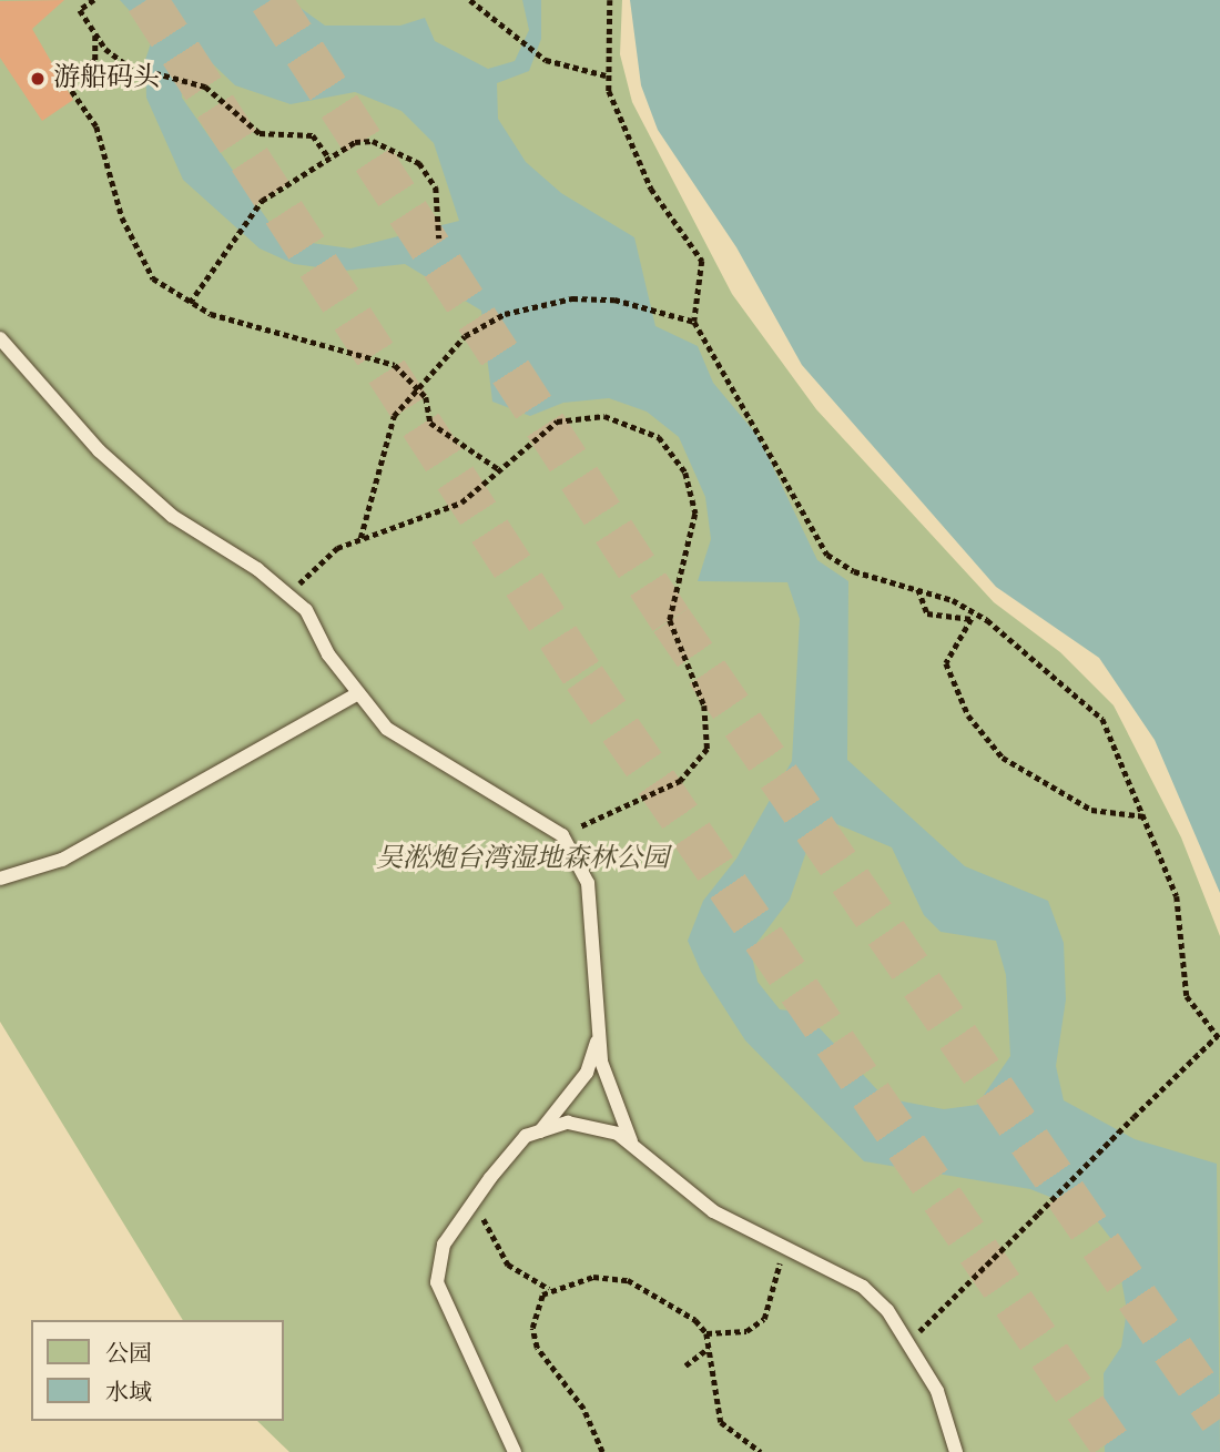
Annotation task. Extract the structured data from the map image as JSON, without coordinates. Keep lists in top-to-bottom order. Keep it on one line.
{"parks":["吴淞炮台湾湿地森林公园"],"places":["游船码头"],"legend":["公园","水域"]}
